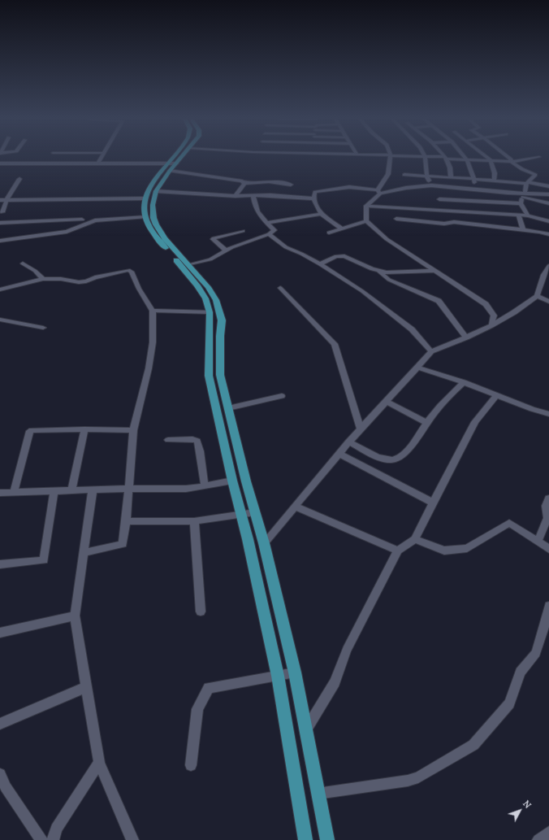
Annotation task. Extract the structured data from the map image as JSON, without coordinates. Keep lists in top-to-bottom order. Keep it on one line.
{"north":"top right"}
